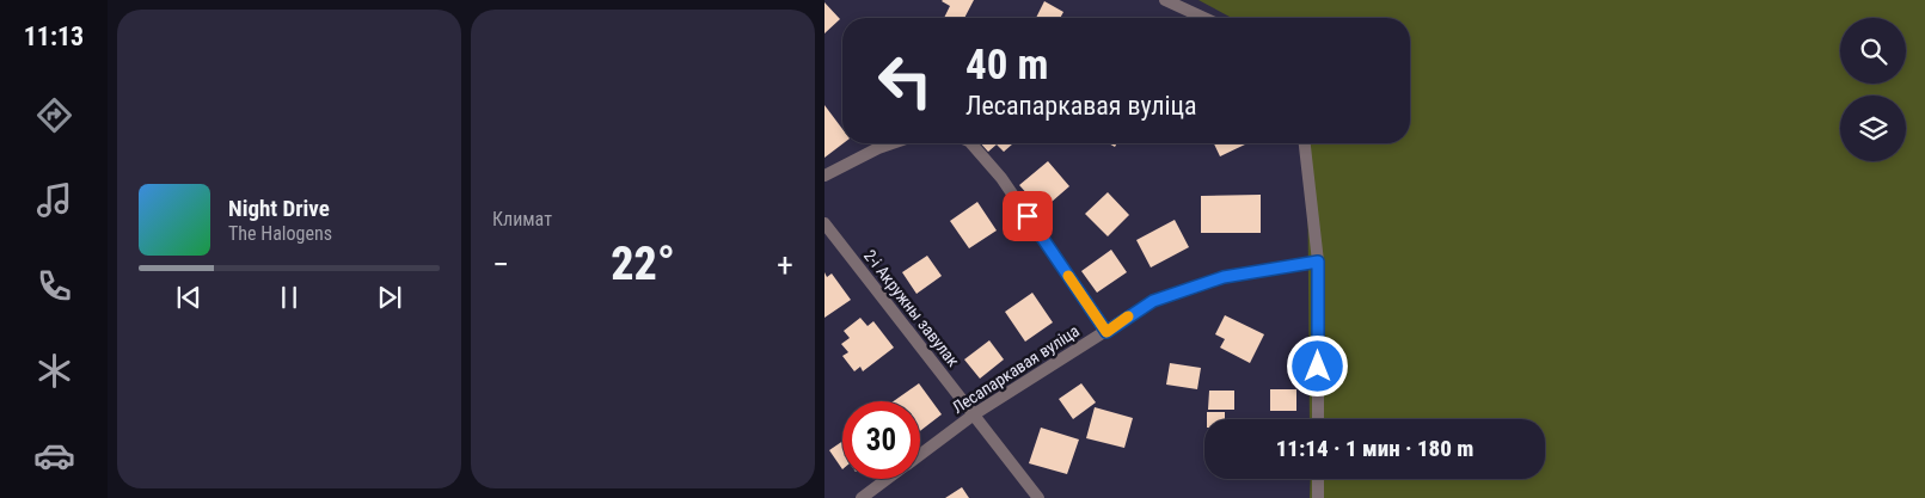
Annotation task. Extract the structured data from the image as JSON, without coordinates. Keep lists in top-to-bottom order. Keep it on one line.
{"streets":{"street":["2-і Акружны завулак","Лесапаркавая вуліца"]},"crossings":[["2-і Акружны завулак","Лесапаркавая вуліца"]],"page":{"tabs":"11:13","tile":"Климат","turn":["40 m","Лесапаркавая вуліца"],"song":["Night Drive","The Halogens"],"heat":["−","22°","+"],"limit":"30","trip":"11:14 · 1 мин · 180 m"}}
